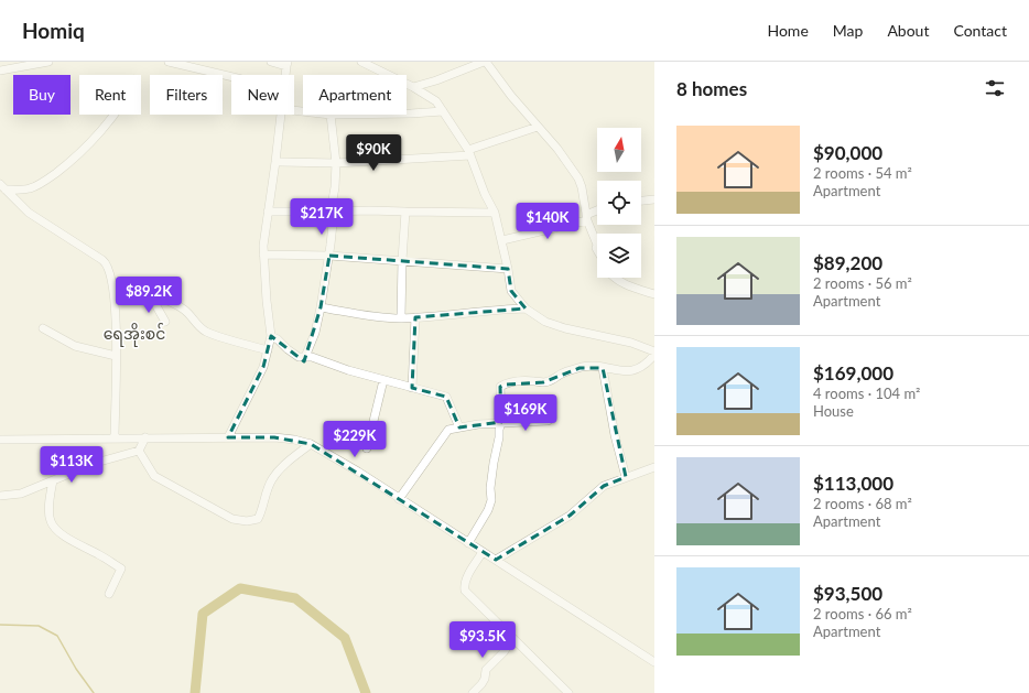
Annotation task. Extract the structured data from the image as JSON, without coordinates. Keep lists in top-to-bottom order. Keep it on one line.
{"districts":["ရေအိုးစင်"],"north":"top","page":{"header":"Homiq","nav":["Home","Map","About","Contact"],"heading":"8 homes","chip":["Buy","Rent","Filters","New","Apartment"],"list":[{"name":"$90,000","note":"2 rooms · 54 m² · Apartment"},{"name":"$89,200","note":"2 rooms · 56 m² · Apartment"},{"name":"$169,000","note":"4 rooms · 104 m² · House"},{"name":"$113,000","note":"2 rooms · 68 m² · Apartment"},{"name":"$93,500","note":"2 rooms · 66 m² · Apartment"}],"price":["$90K","$217K","$140K","$89.2K","$169K","$229K","$113K","$93.5K"]}}
